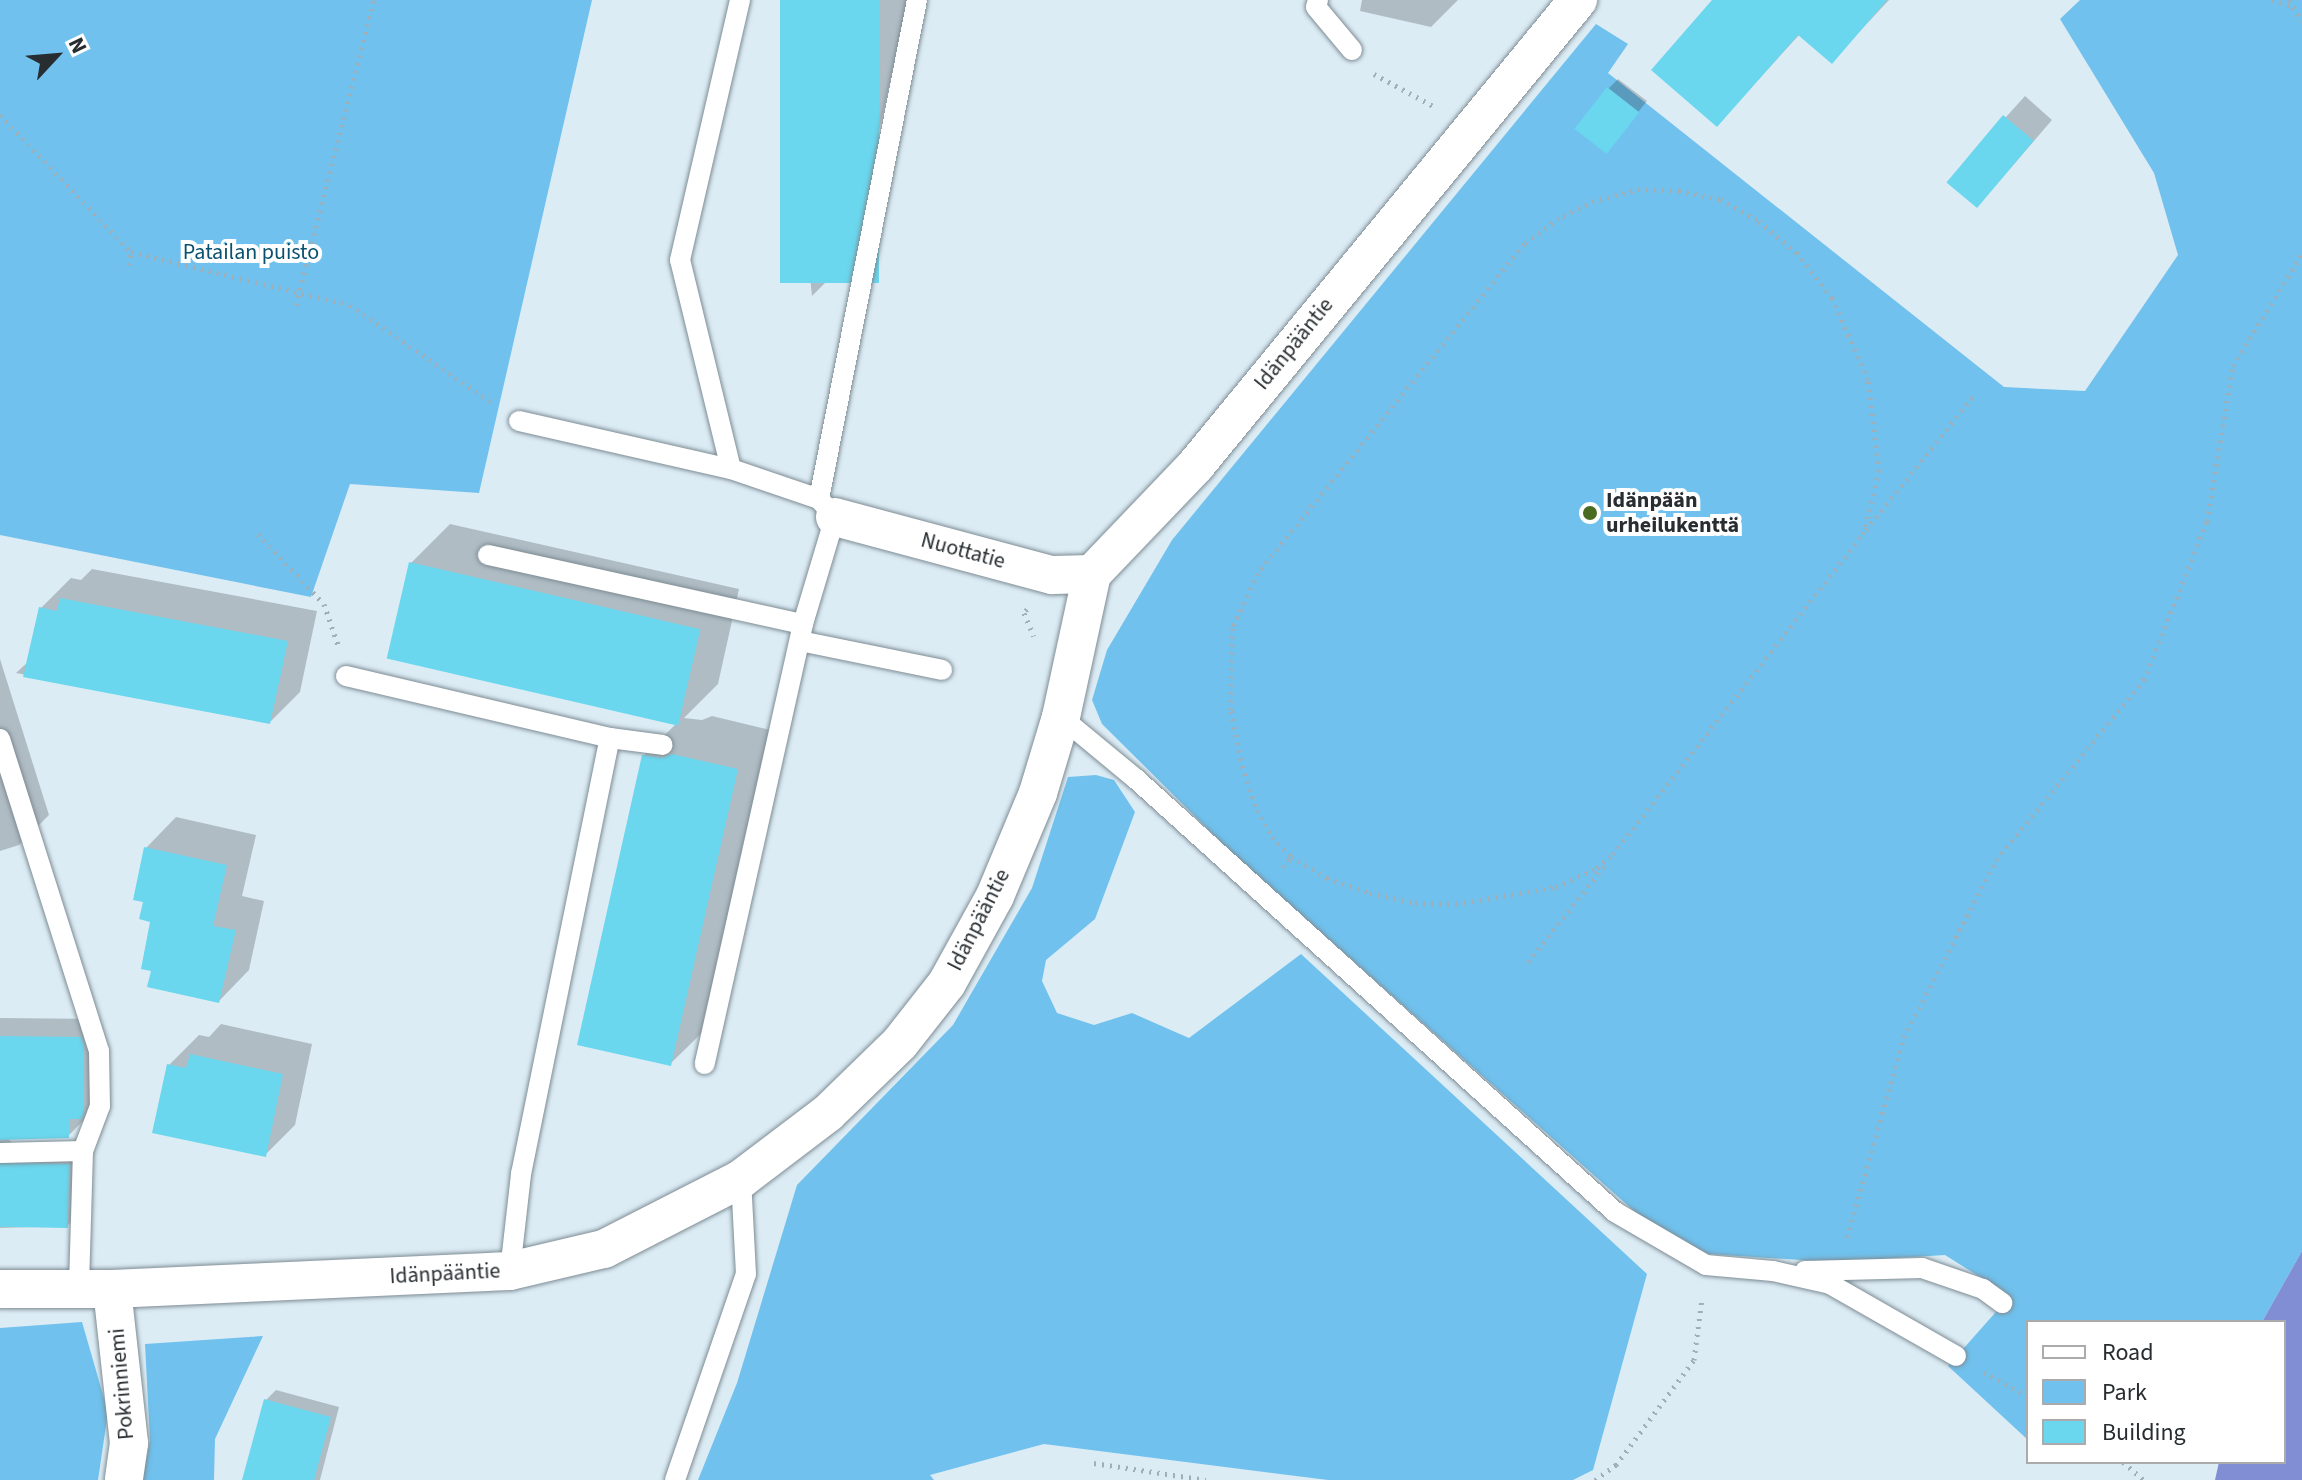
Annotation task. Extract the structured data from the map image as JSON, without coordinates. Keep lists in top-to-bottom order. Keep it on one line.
{"streets":{"street":["Idänpääntie","Nuottatie","Pokrinniemi"]},"crossings":[["Idänpääntie","Nuottatie"],["Idänpääntie","Pokrinniemi"]],"parks":["Patailan puisto"],"places":["Idänpään urheilukenttä"],"legend":["Road","Park","Building"],"north":"top right"}
